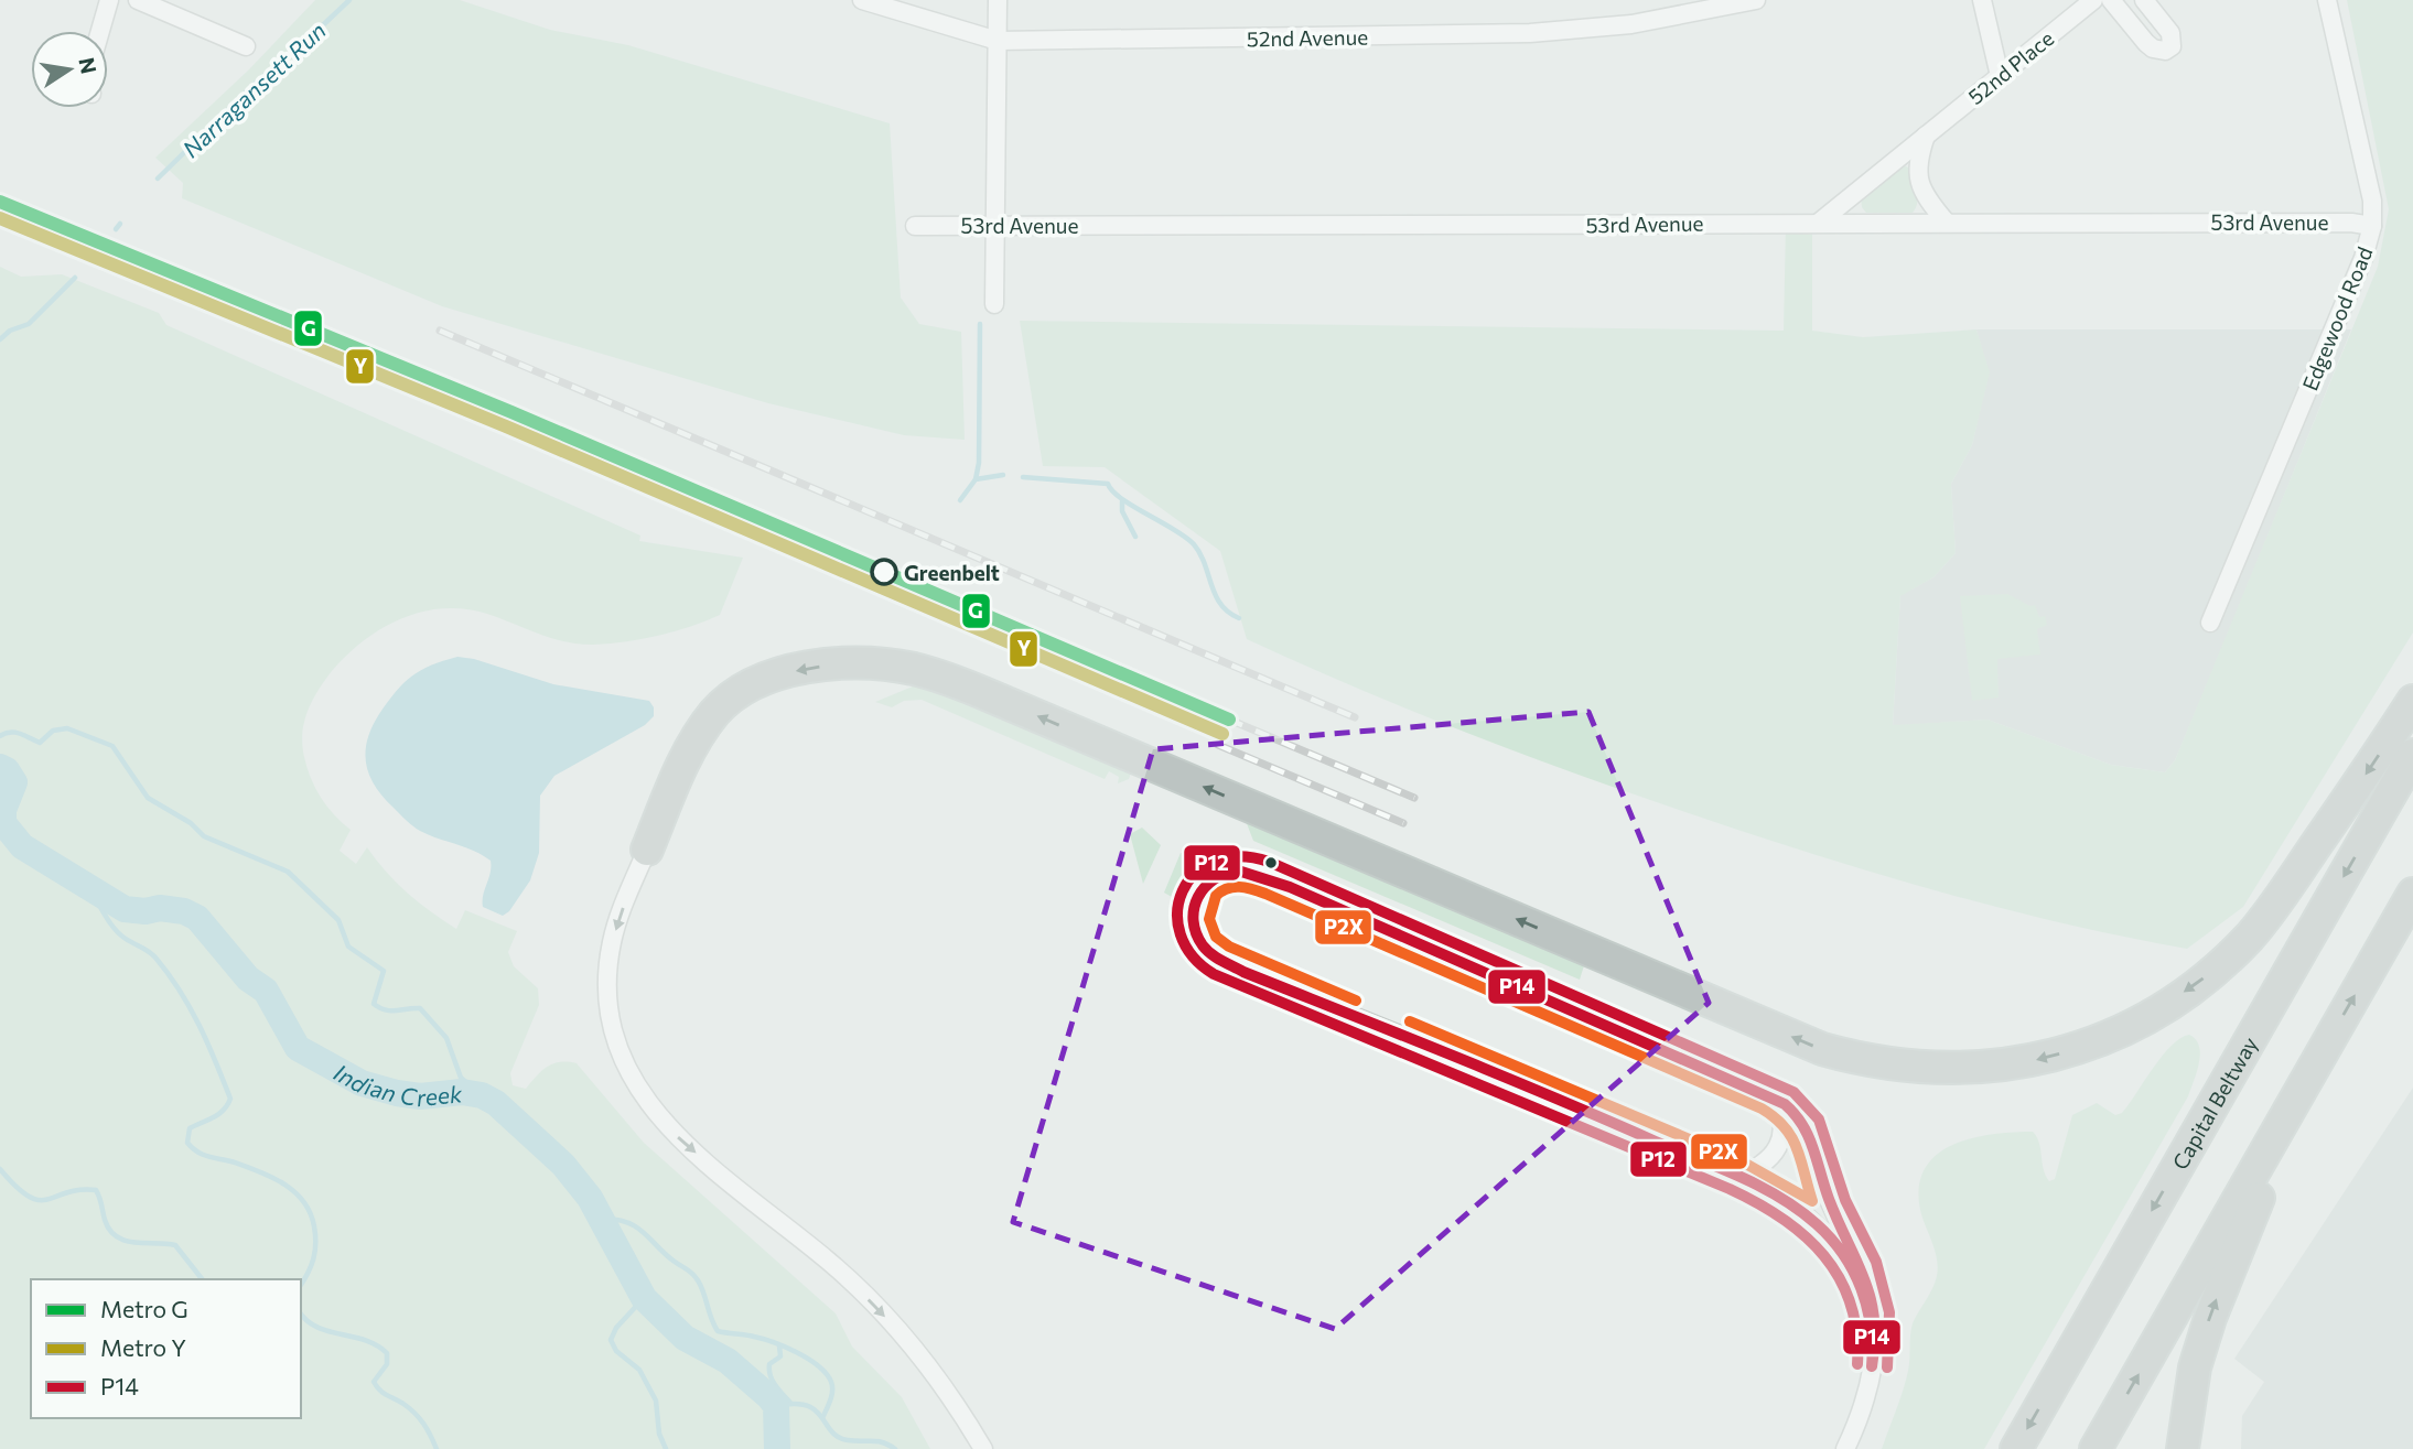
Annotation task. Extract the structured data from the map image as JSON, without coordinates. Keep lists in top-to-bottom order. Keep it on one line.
{"streets":{"highway":["Capital Beltway"],"street":["52nd Avenue","52nd Place","53rd Avenue","Edgewood Road"]},"crossings":[["52nd Place","53rd Avenue"],["53rd Avenue","Edgewood Road"]],"water":["Narragansett Run","Indian Creek"],"places":["Greenbelt"],"lines":["metro line G","metro line Y","transit line P12","transit line P14","transit line P2X"],"legend":["Metro G","Metro Y","P14"],"north":"right"}
